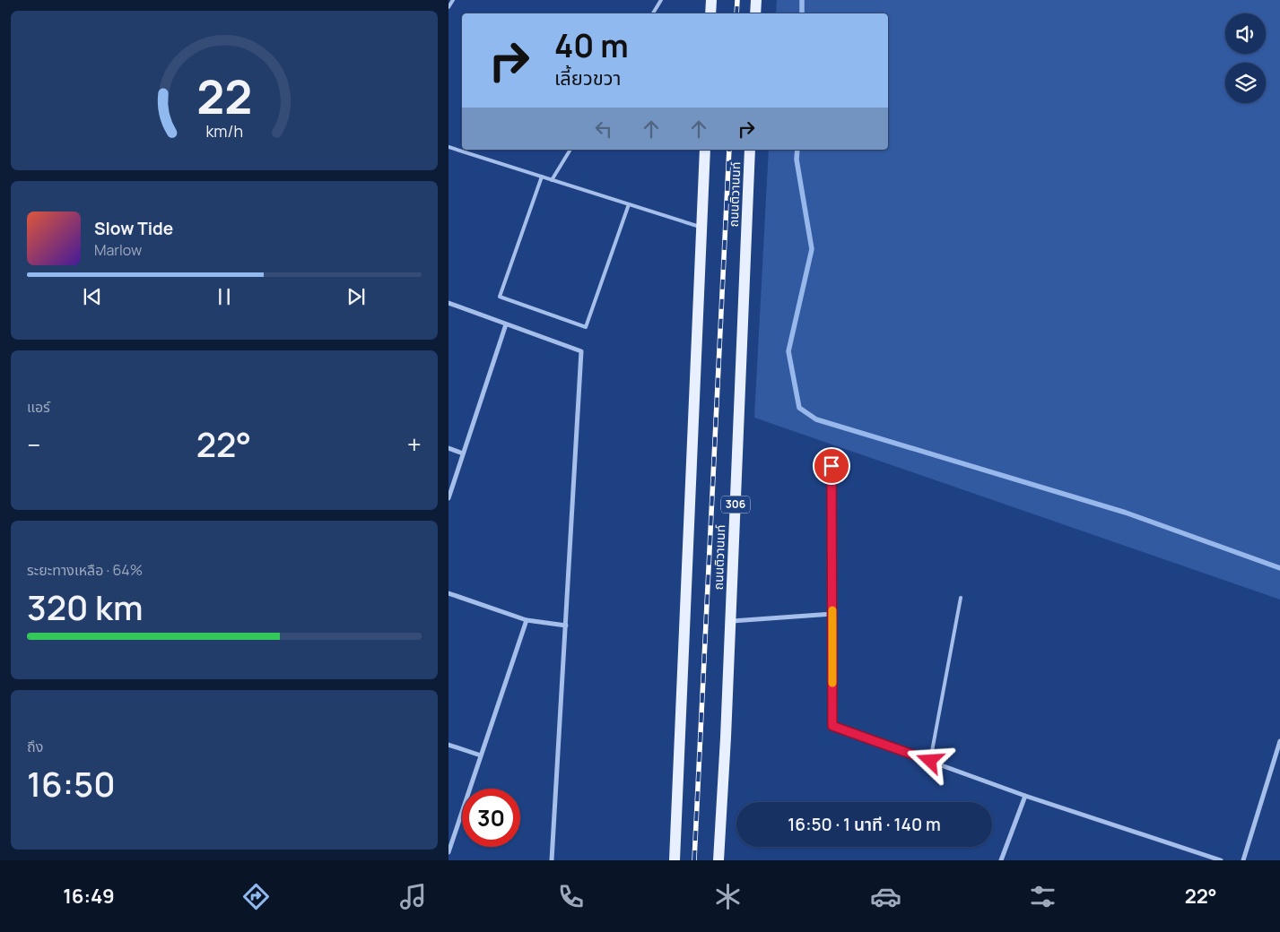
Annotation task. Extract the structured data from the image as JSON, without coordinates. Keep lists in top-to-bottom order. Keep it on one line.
{"streets":{"main road":["ถนนติวานนท์","306"]},"page":{"turn":["40 m","เลี้ยวขวา"],"song":["Slow Tide","Marlow"],"tile":["แอร์",["ระยะทางเหลือ · 64%","320 km"],["ถึง","16:50"]],"heat":["−","22°","+"],"limit":"30","trip":"16:50 · 1 นาที · 140 m","tabs":["16:49","22°"],"gauge":["22","km/h"]}}
